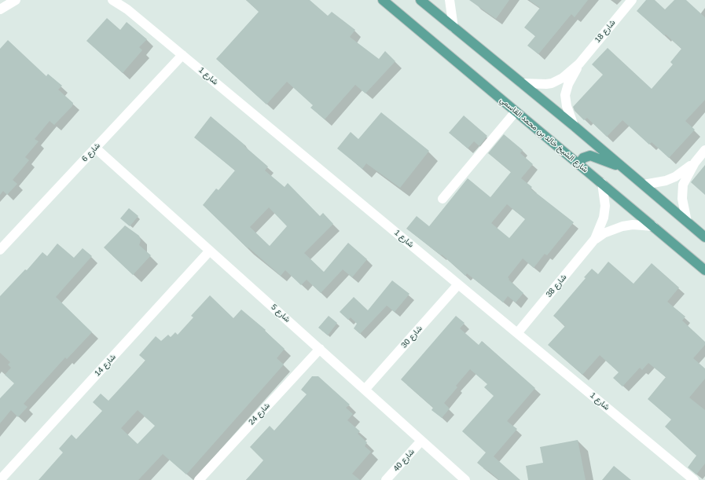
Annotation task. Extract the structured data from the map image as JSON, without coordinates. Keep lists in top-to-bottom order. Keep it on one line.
{"streets":{"main road":["شارع الشيخ خالد بن محمد القاسمي"],"street":["شارع 18","شارع 1","شارع 6","شارع 38","شارع 5","شارع 30","شارع 14","شارع 24","شارع 40"]},"crossings":[["شارع 1","شارع 6"],["شارع 1","شارع 38"],["شارع 1","شارع 30"],["شارع الشيخ خالد بن محمد القاسمي","شارع 38"],["شارع 6","شارع 5"],["شارع 5","شارع 30"],["شارع 5","شارع 14"],["شارع 5","شارع 24"],["شارع 5","شارع 40"]]}
